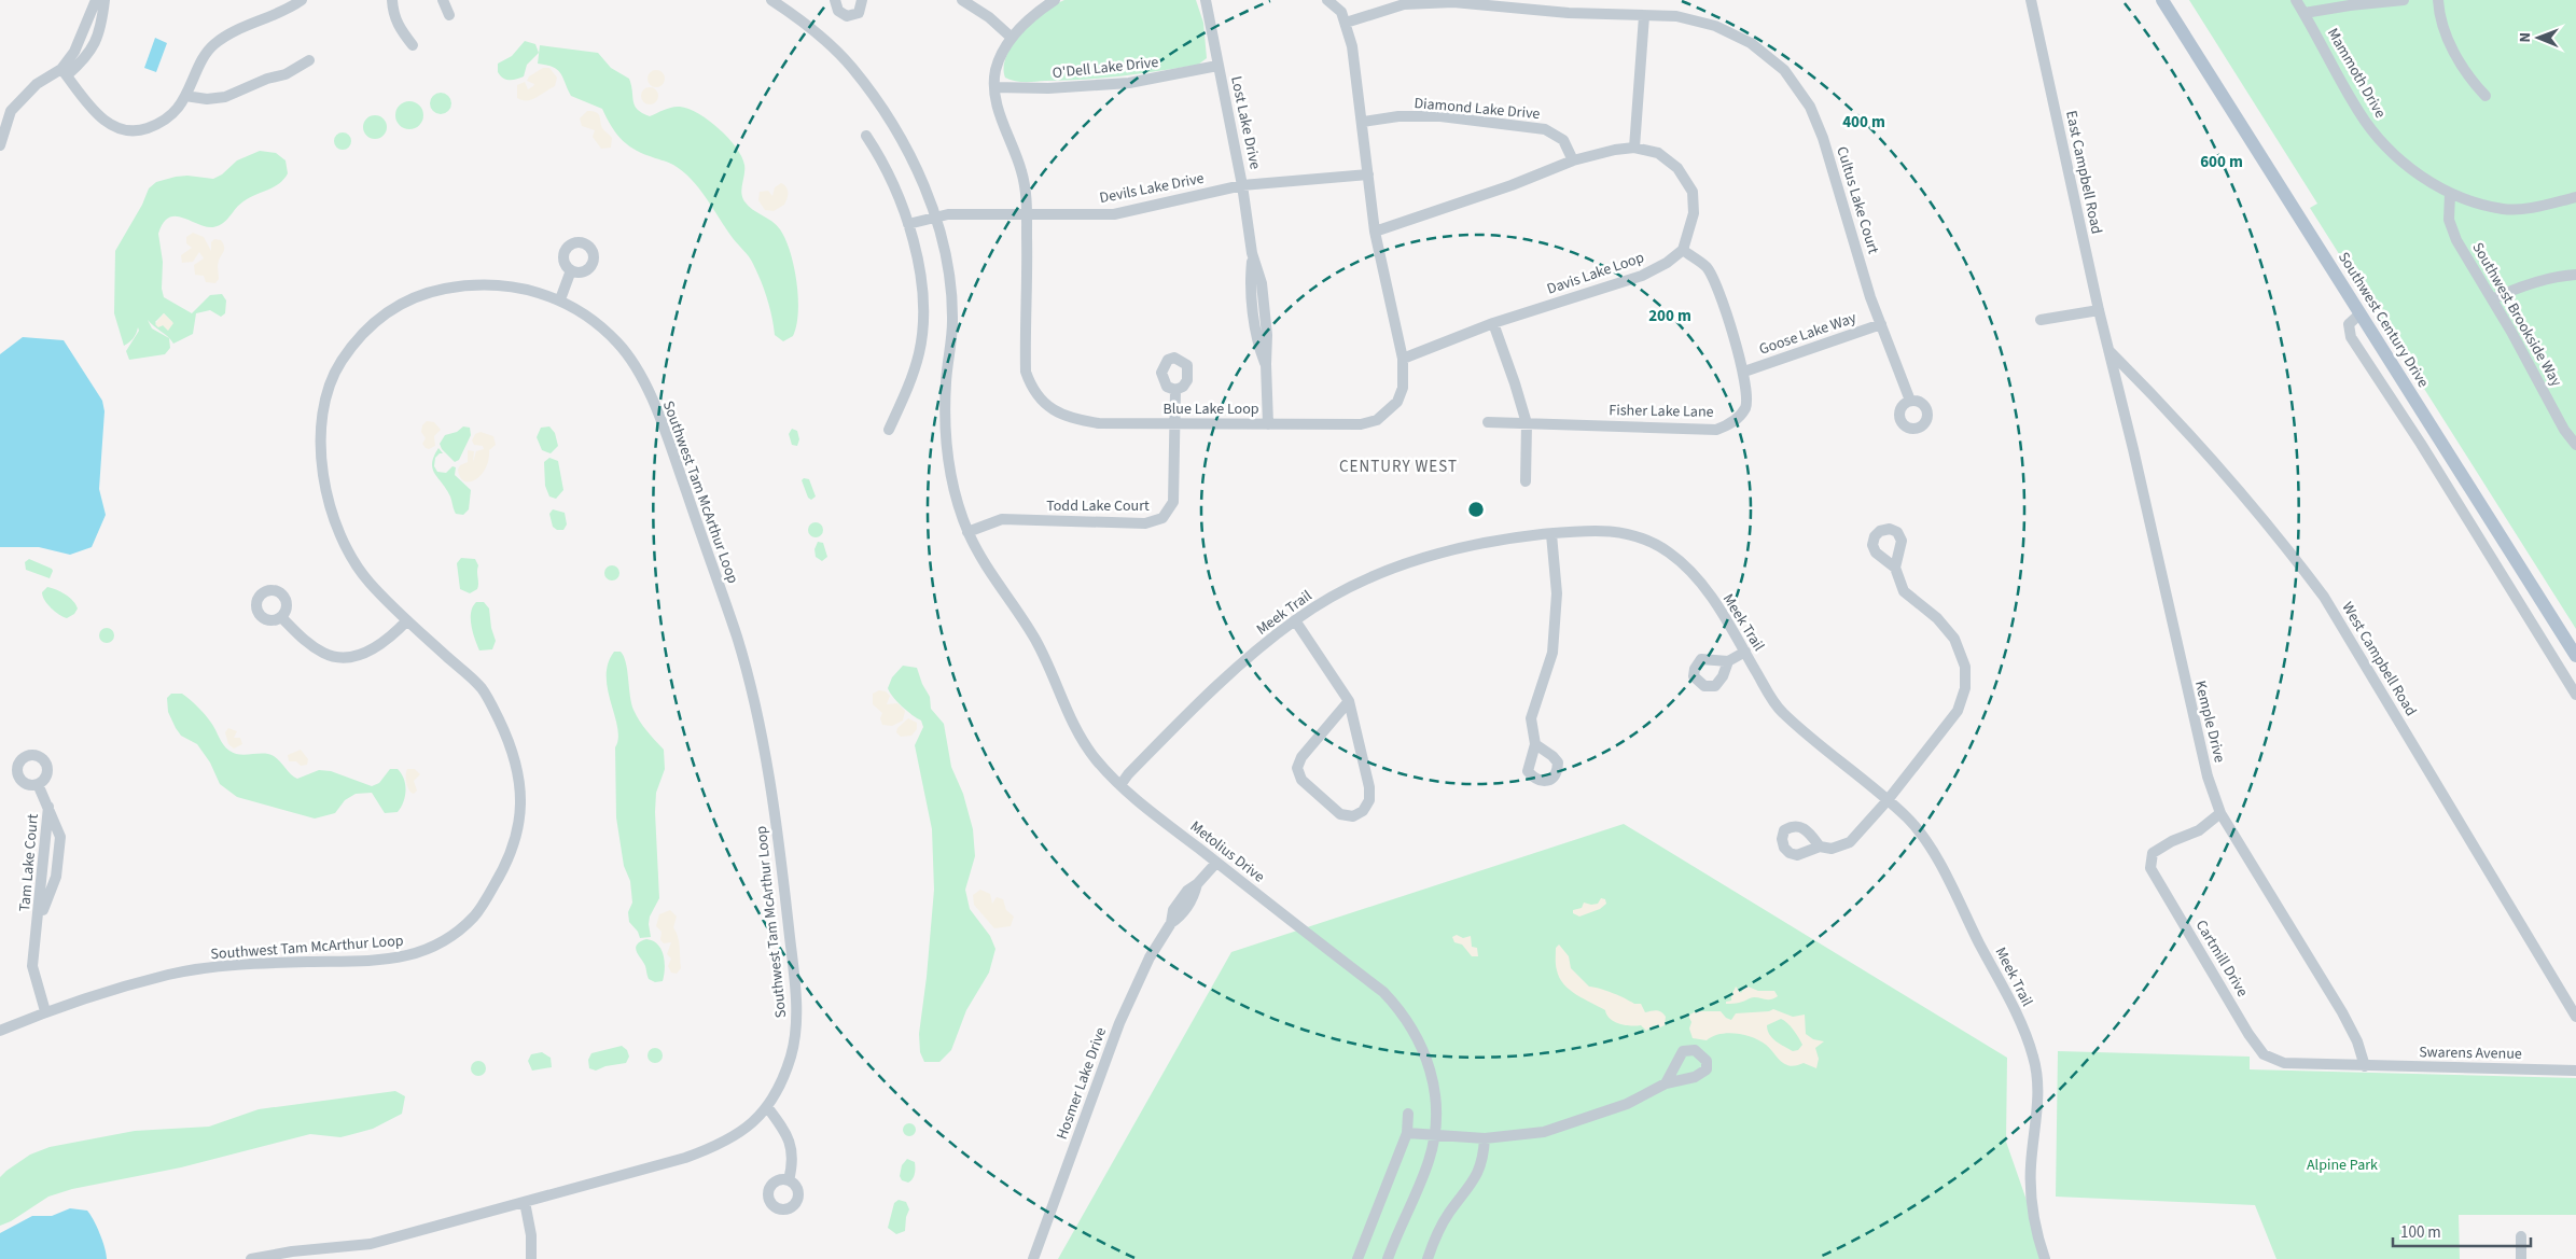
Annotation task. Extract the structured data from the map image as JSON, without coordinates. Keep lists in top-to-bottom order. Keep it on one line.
{"streets":{"main road":["Southwest Century Drive"],"street":["O'Dell Lake Drive","Mammoth Drive","Diamond Lake Drive","Lost Lake Drive","East Campbell Road","Devils Lake Drive","Cultus Lake Court","Davis Lake Loop","Southwest Brookside Way","Goose Lake Way","Blue Lake Loop","Fisher Lake Lane","Southwest Tam McArthur Loop","Todd Lake Court","Meek Trail","West Campbell Road","Kemple Drive","Metolius Drive","Tam Lake Court","Cartmill Drive","Swarens Avenue","Hosmer Lake Drive"]},"crossings":[["O'Dell Lake Drive","Lost Lake Drive"],["O'Dell Lake Drive","Blue Lake Loop"],["Mammoth Drive","Southwest Brookside Way"],["Diamond Lake Drive","Blue Lake Loop"],["Lost Lake Drive","Devils Lake Drive"],["Lost Lake Drive","Blue Lake Loop"],["East Campbell Road","West Campbell Road"],["East Campbell Road","Kemple Drive"],["Devils Lake Drive","Blue Lake Loop"],["Devils Lake Drive","Metolius Drive"],["Cultus Lake Court","Goose Lake Way"],["Cultus Lake Court","Blue Lake Loop"],["Davis Lake Loop","Blue Lake Loop"],["Davis Lake Loop","Fisher Lake Lane"],["Goose Lake Way","Fisher Lake Lane"],["Blue Lake Loop","Todd Lake Court"],["Southwest Tam McArthur Loop","Tam Lake Court"],["Todd Lake Court","Metolius Drive"],["Meek Trail","Metolius Drive"],["West Campbell Road","Kemple Drive"],["Kemple Drive","Cartmill Drive"],["Kemple Drive","Swarens Avenue"],["Metolius Drive","Hosmer Lake Drive"],["Cartmill Drive","Swarens Avenue"]],"districts":["CENTURY WEST"],"parks":["Alpine Park"],"scale_bar":"100 m","north":"left","rings":["400 m","600 m","200 m"]}
